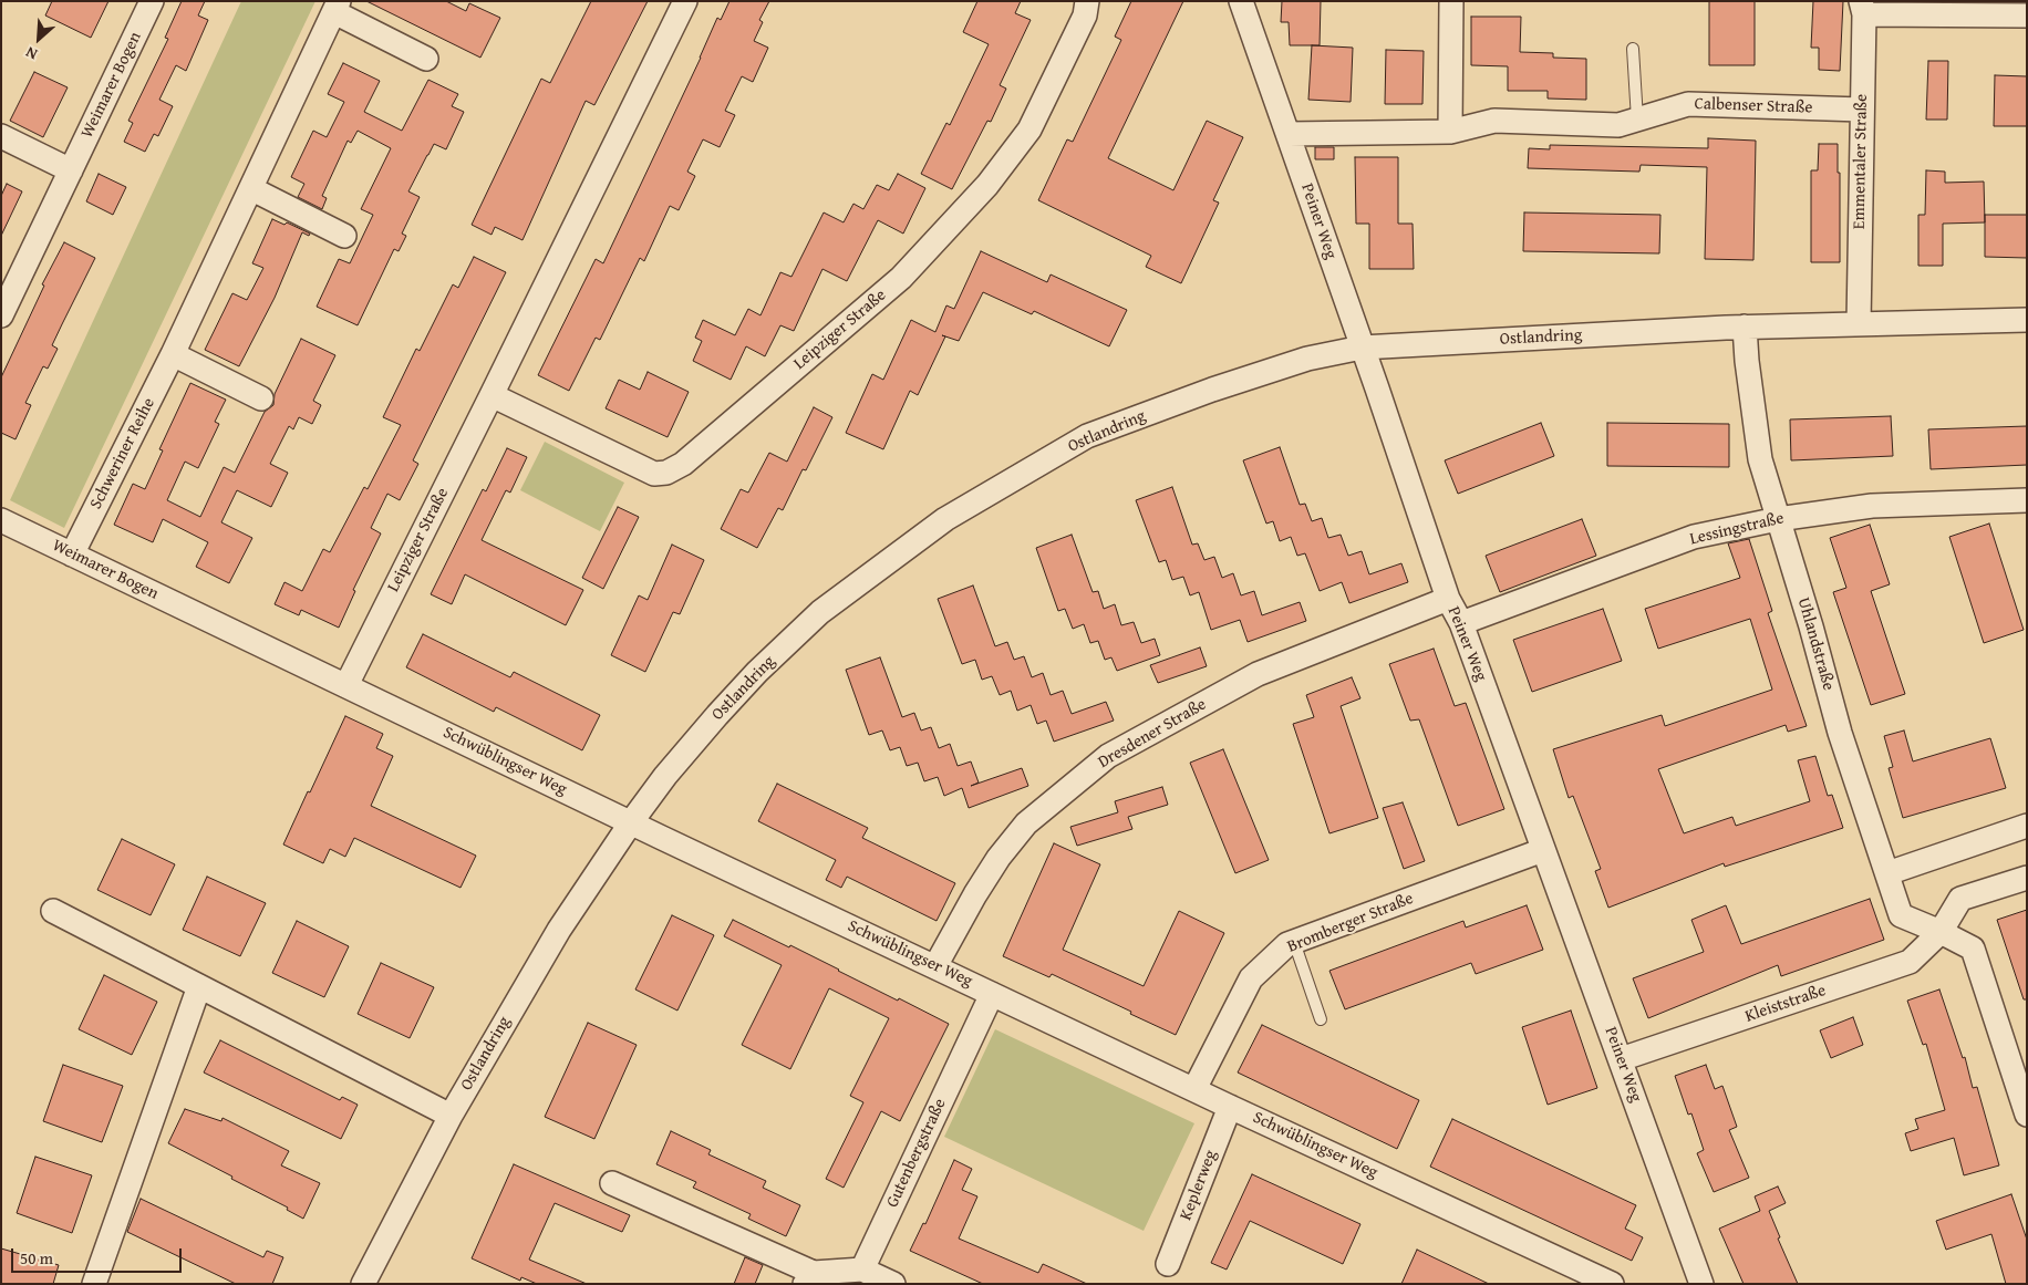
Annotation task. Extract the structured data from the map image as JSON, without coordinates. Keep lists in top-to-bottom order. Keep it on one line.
{"streets":{"street":["Weimarer Bogen","Calbenser Straße","Emmentaler Straße","Peiner Weg","Leipziger Straße","Ostlandring","Schweriner Reihe","Lessingstraße","Uhlandstraße","Dresdener Straße","Schwüblingser Weg","Bromberger Straße","Kleiststraße","Gutenbergstraße","Keplerweg"]},"crossings":[["Weimarer Bogen","Schweriner Reihe"],["Weimarer Bogen","Schwüblingser Weg"],["Calbenser Straße","Emmentaler Straße"],["Calbenser Straße","Peiner Weg"],["Emmentaler Straße","Ostlandring"],["Peiner Weg","Ostlandring"],["Peiner Weg","Lessingstraße"],["Peiner Weg","Dresdener Straße"],["Peiner Weg","Bromberger Straße"],["Peiner Weg","Kleiststraße"],["Leipziger Straße","Schwüblingser Weg"],["Ostlandring","Uhlandstraße"],["Ostlandring","Schwüblingser Weg"],["Lessingstraße","Uhlandstraße"],["Uhlandstraße","Kleiststraße"],["Dresdener Straße","Schwüblingser Weg"],["Schwüblingser Weg","Bromberger Straße"],["Schwüblingser Weg","Gutenbergstraße"],["Schwüblingser Weg","Keplerweg"]],"scale_bar":"50 m","north":"bottom left"}
